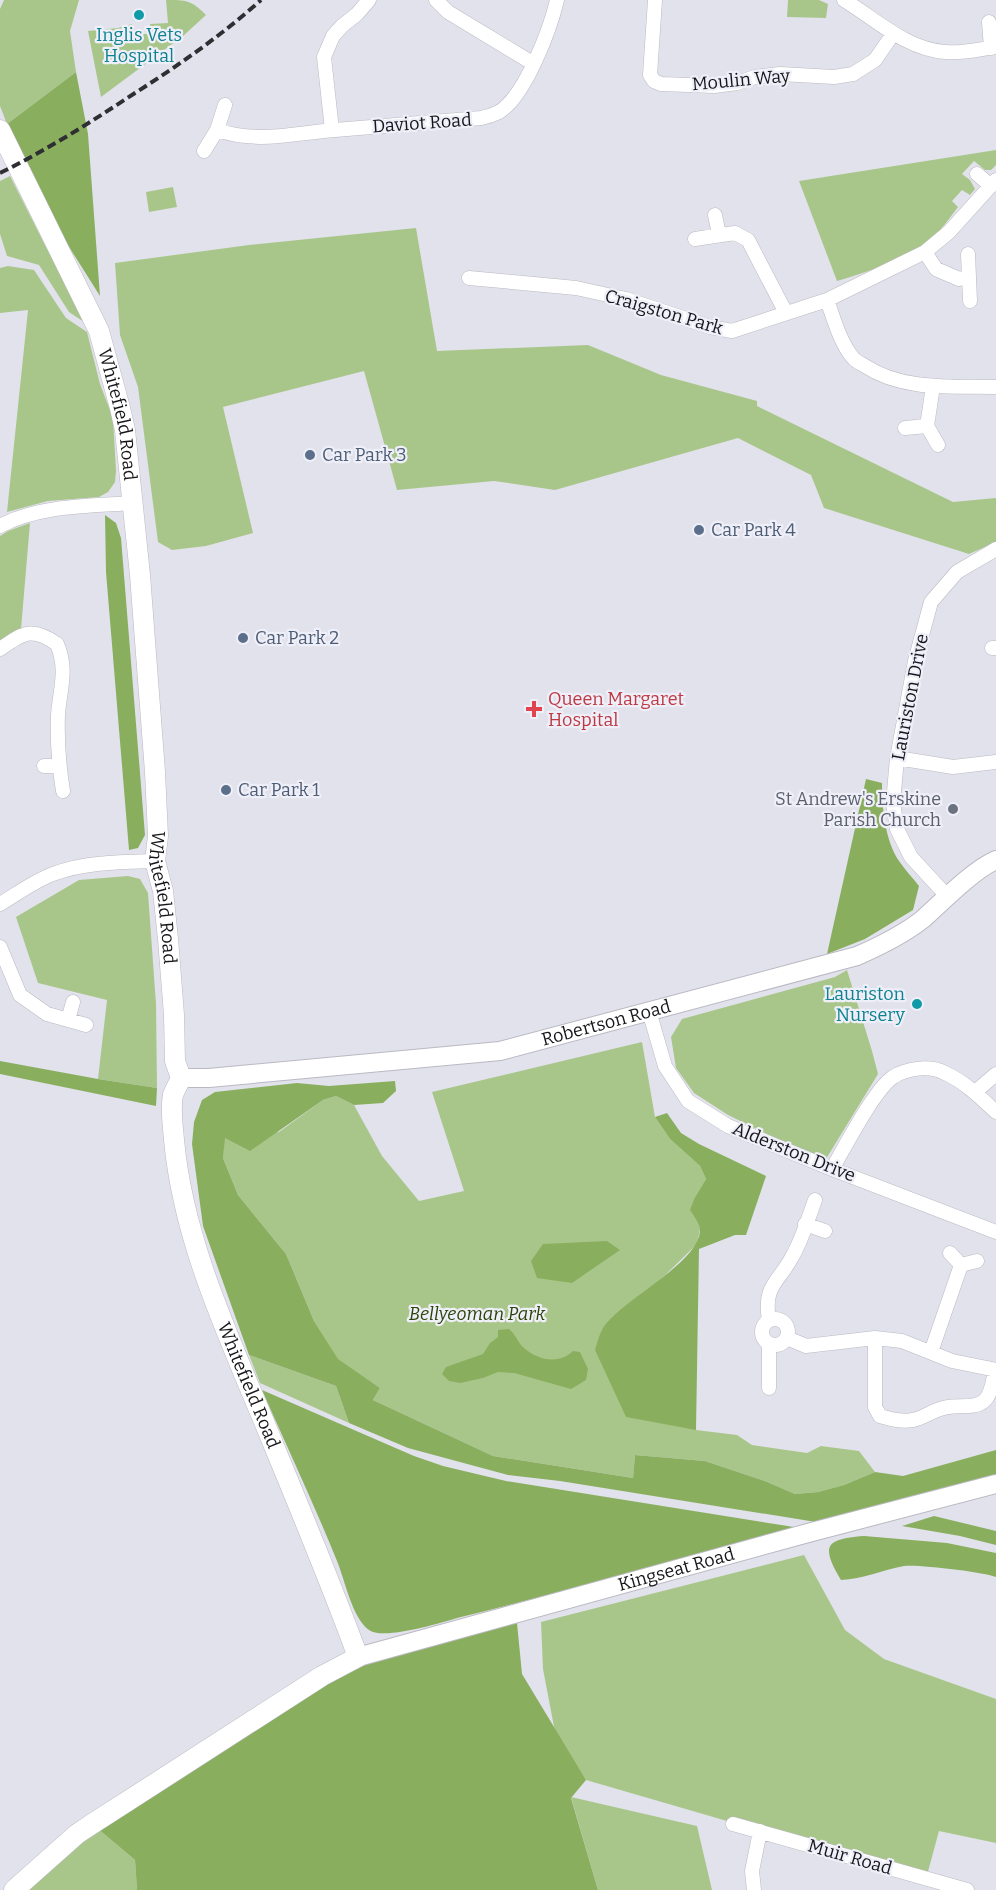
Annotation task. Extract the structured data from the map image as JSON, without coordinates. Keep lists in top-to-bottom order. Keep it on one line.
{"streets":{"main road":["Whitefield Road"],"street":["Moulin Way","Daviot Road","Craigston Park","Lauriston Drive","Robertson Road","Alderston Drive","Kingseat Road","Muir Road"]},"crossings":[["Whitefield Road","Robertson Road"],["Whitefield Road","Kingseat Road"],["Lauriston Drive","Robertson Road"],["Robertson Road","Alderston Drive"]],"parks":["Bellyeoman Park"],"places":{"other":["Inglis Vets Hospital","Car Park 3","Car Park 4","Car Park 2","Car Park 1","St Andrew's Erskine Parish Church","Lauriston Nursery"],"health":["Queen Margaret Hospital"]}}
